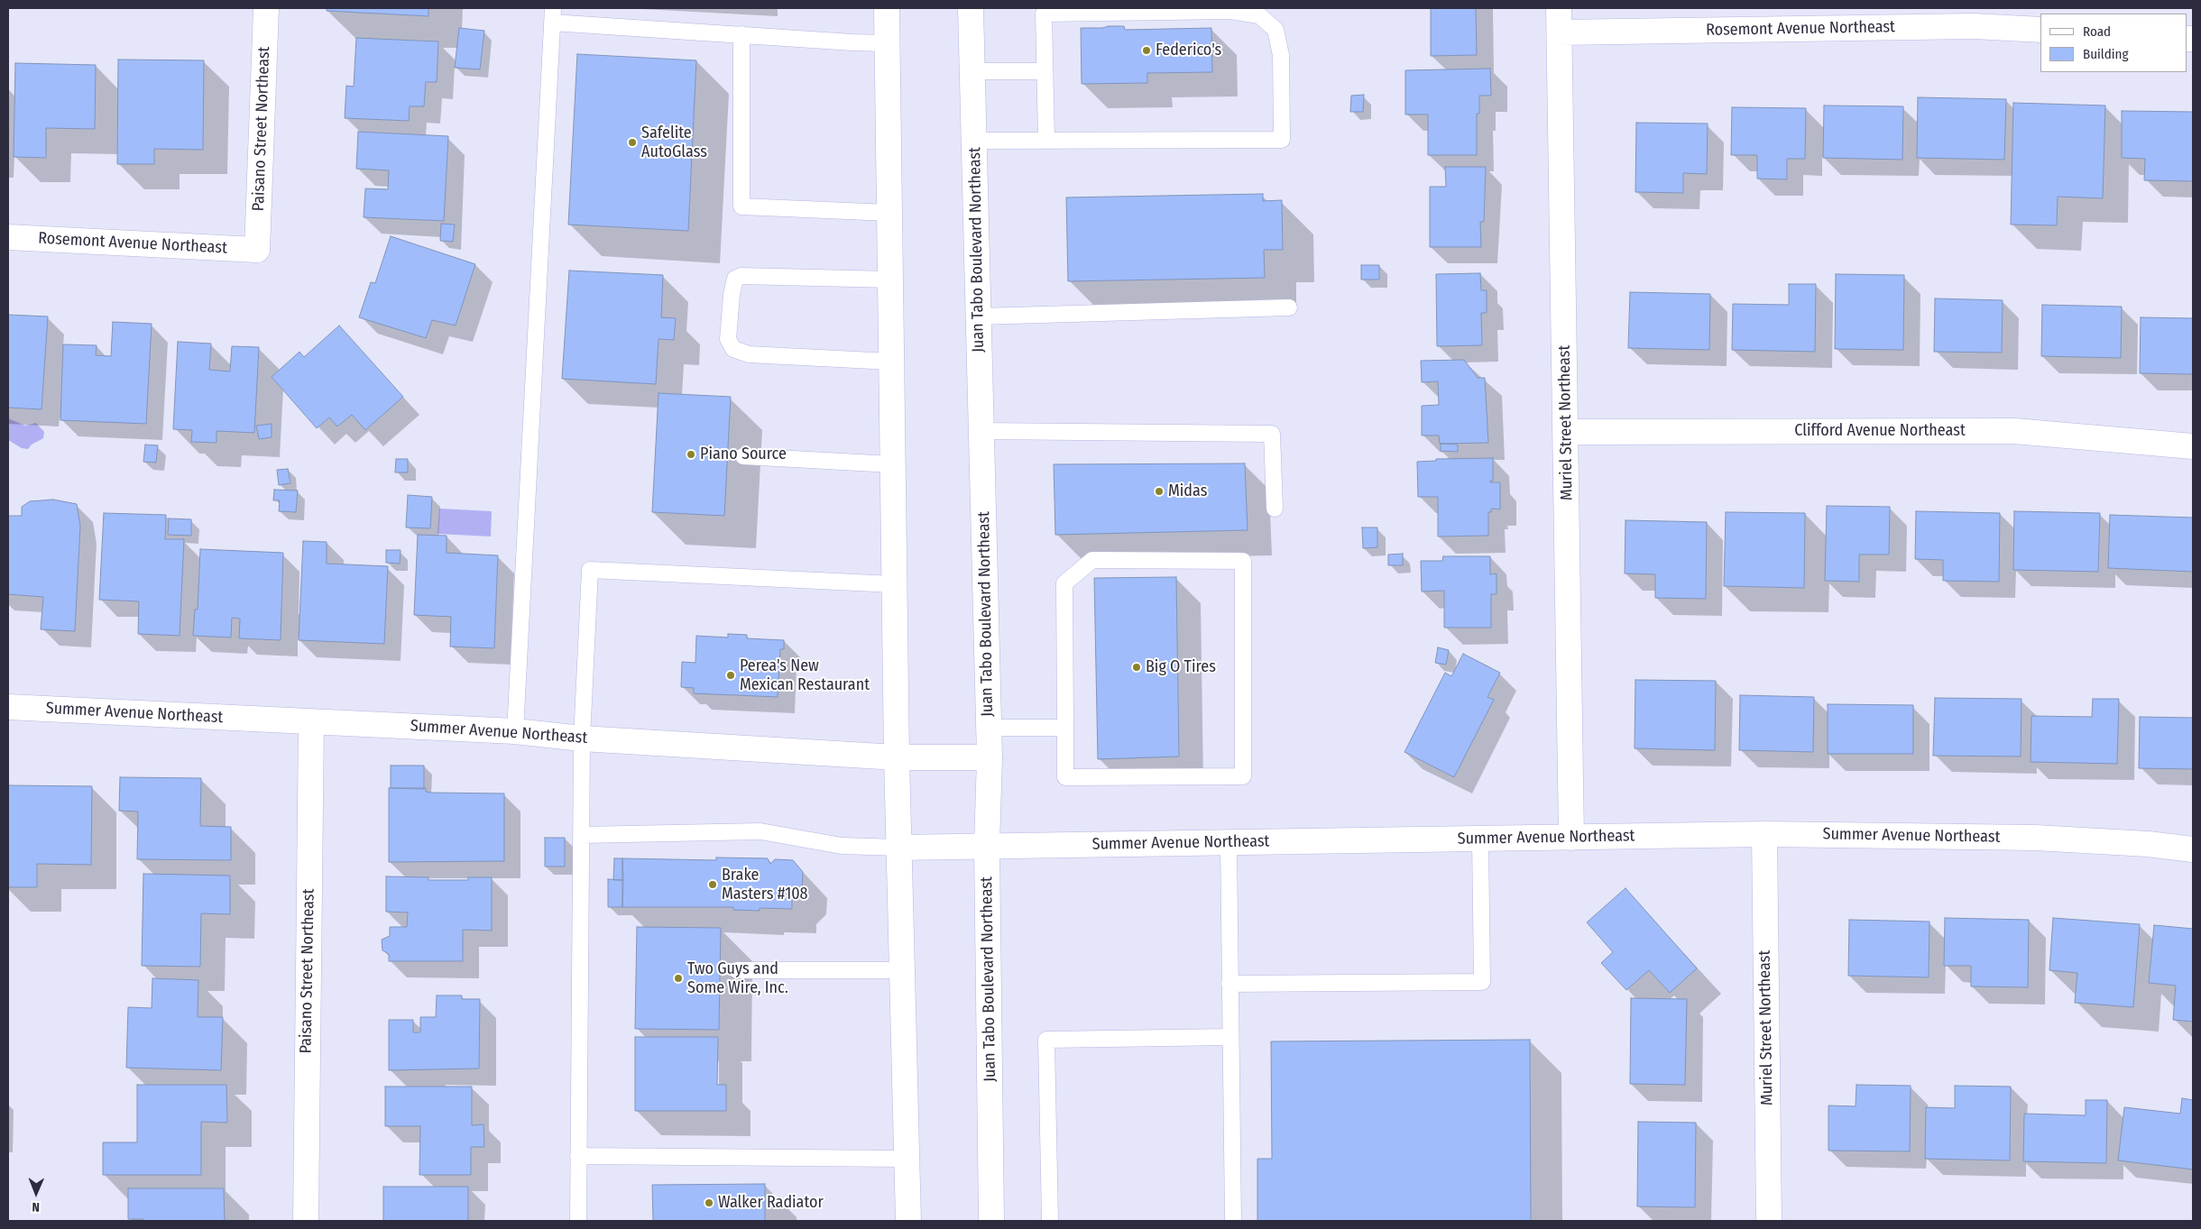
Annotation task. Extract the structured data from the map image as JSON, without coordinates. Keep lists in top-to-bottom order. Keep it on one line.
{"streets":{"street":["Rosemont Avenue Northeast","Paisano Street Northeast","Juan Tabo Boulevard Northeast","Muriel Street Northeast","Clifford Avenue Northeast","Summer Avenue Northeast"]},"crossings":[["Rosemont Avenue Northeast","Paisano Street Northeast"],["Rosemont Avenue Northeast","Muriel Street Northeast"],["Paisano Street Northeast","Summer Avenue Northeast"],["Juan Tabo Boulevard Northeast","Summer Avenue Northeast"],["Muriel Street Northeast","Clifford Avenue Northeast"],["Muriel Street Northeast","Summer Avenue Northeast"]],"places":["Federico's","Safelite AutoGlass","Piano Source","Midas","Big O Tires","Perea's New Mexican Restaurant","Brake Masters #108","Two Guys and Some Wire, Inc.","Walker Radiator"],"legend":["Road","Building"],"north":"bottom"}
